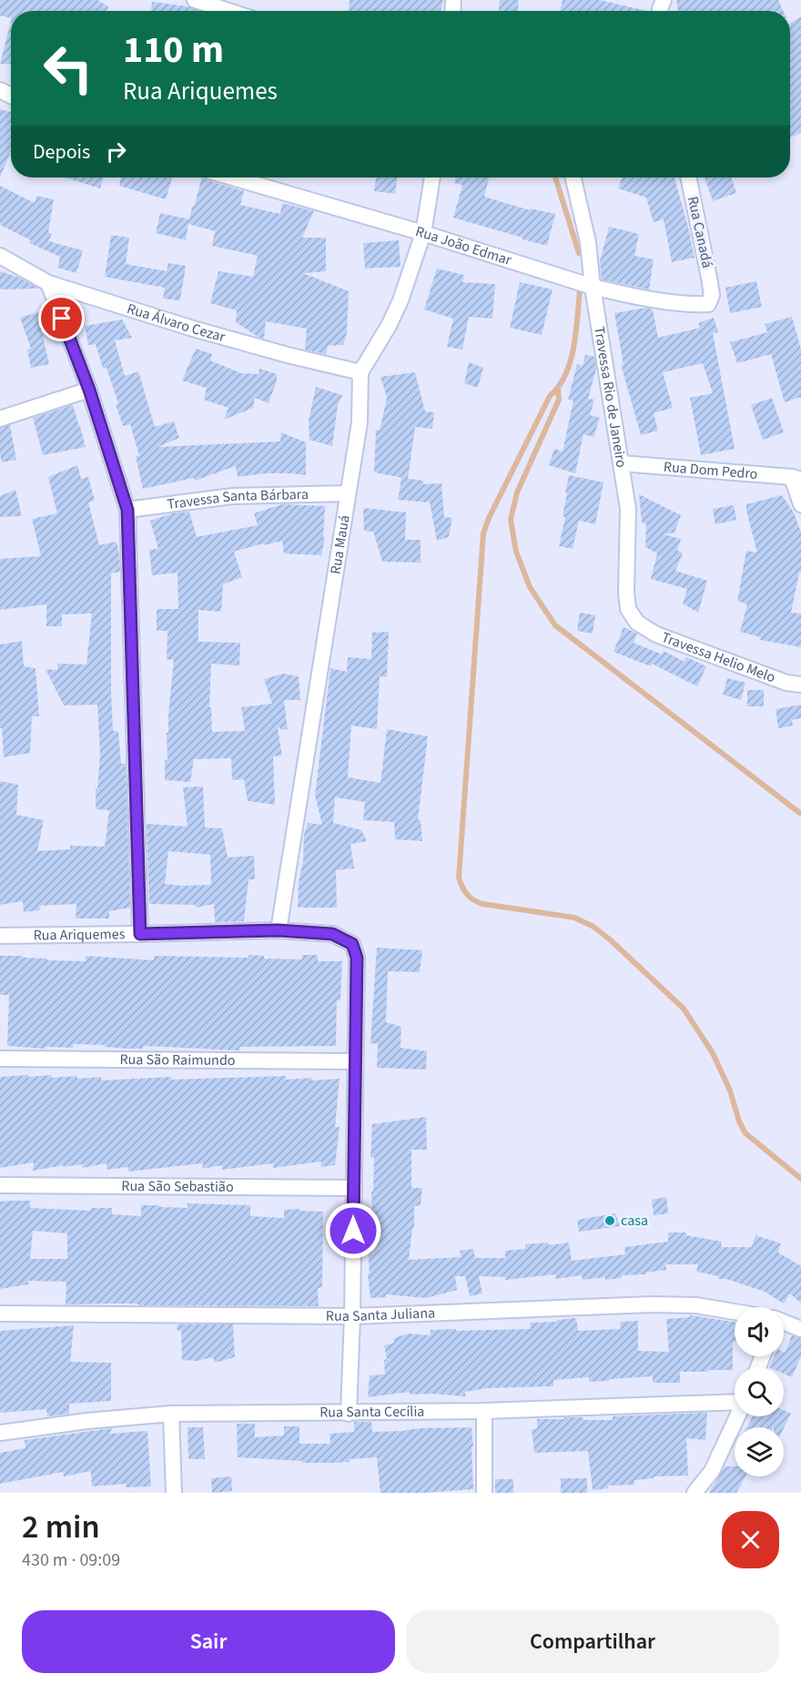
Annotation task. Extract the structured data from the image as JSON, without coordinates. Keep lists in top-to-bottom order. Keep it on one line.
{"streets":{"street":["Rua Canadá","Rua João Edmar","Rua Álvaro Cezar","Travessa Rio de Janeiro","Rua Dom Pedro","Travessa Santa Bárbara","Rua Mauá","Travessa Helio Melo","Rua Ariquemes","Rua São Raimundo","Rua São Sebastião","Rua Santa Juliana","Rua Santa Cecília"]},"crossings":[["Rua Canadá","Rua João Edmar"],["Rua João Edmar","Travessa Rio de Janeiro"],["Rua João Edmar","Rua Mauá"],["Rua Álvaro Cezar","Rua Mauá"],["Travessa Rio de Janeiro","Rua Dom Pedro"],["Travessa Rio de Janeiro","Travessa Helio Melo"],["Travessa Santa Bárbara","Rua Mauá"],["Rua Mauá","Rua Ariquemes"],["Rua Ariquemes","Rua São Raimundo"]],"places":["casa"],"page":{"turn":["110 m","Rua Ariquemes"],"then":"Depois","heading":["2 min","430 m · 09:09"],"buttons":["Sair","Compartilhar"]}}
